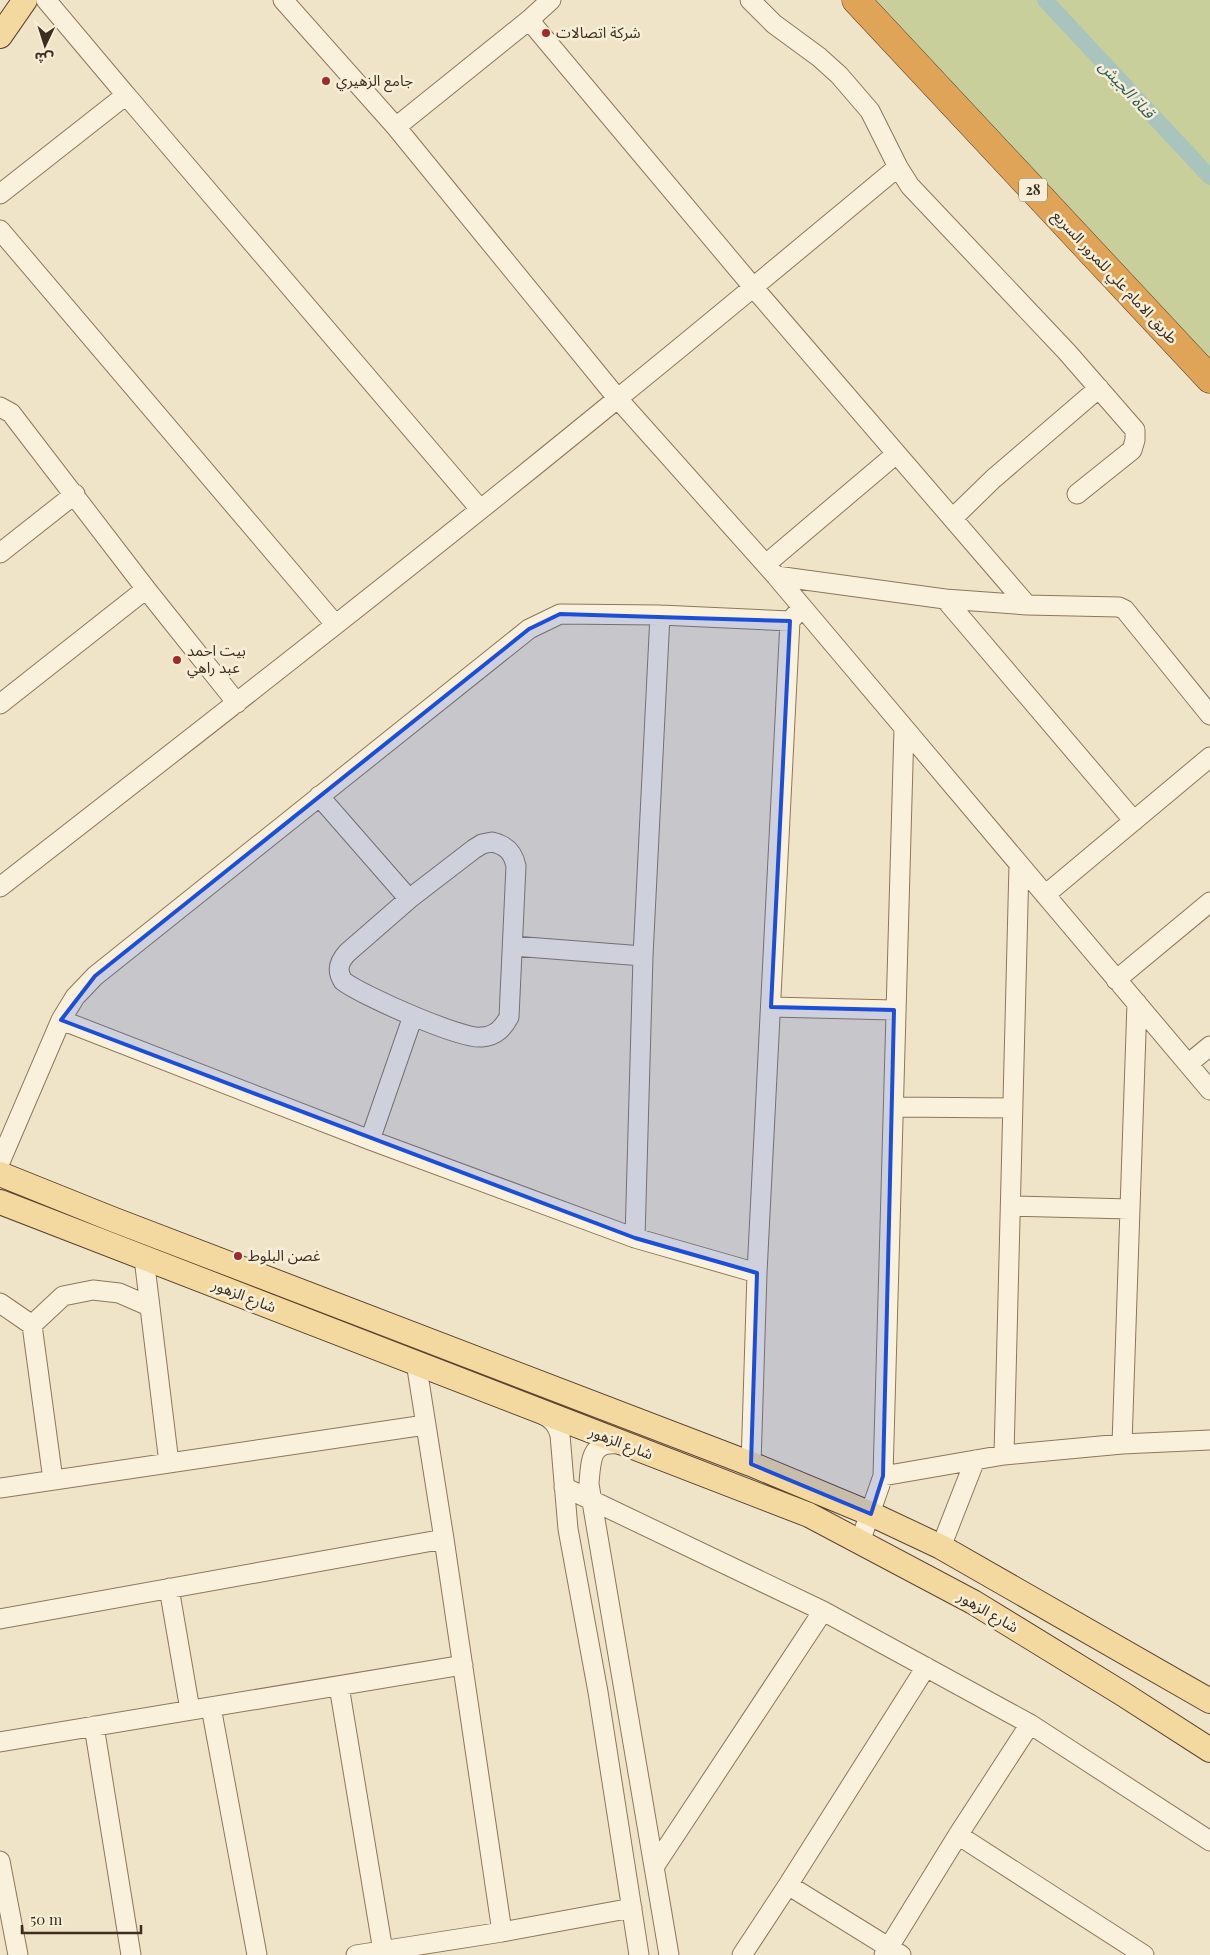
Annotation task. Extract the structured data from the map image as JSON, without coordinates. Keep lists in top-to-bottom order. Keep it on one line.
{"streets":{"highway":["28","طريق الامام علي للمرور السريع"],"main road":["شارع الزهور"]},"water":["قناة الجيش"],"places":["شركة اتصالات","جامع الزهيري","بيت احمد عبد راهي","غصن البلوط"],"scale_bar":"50 m","north":"bottom"}
